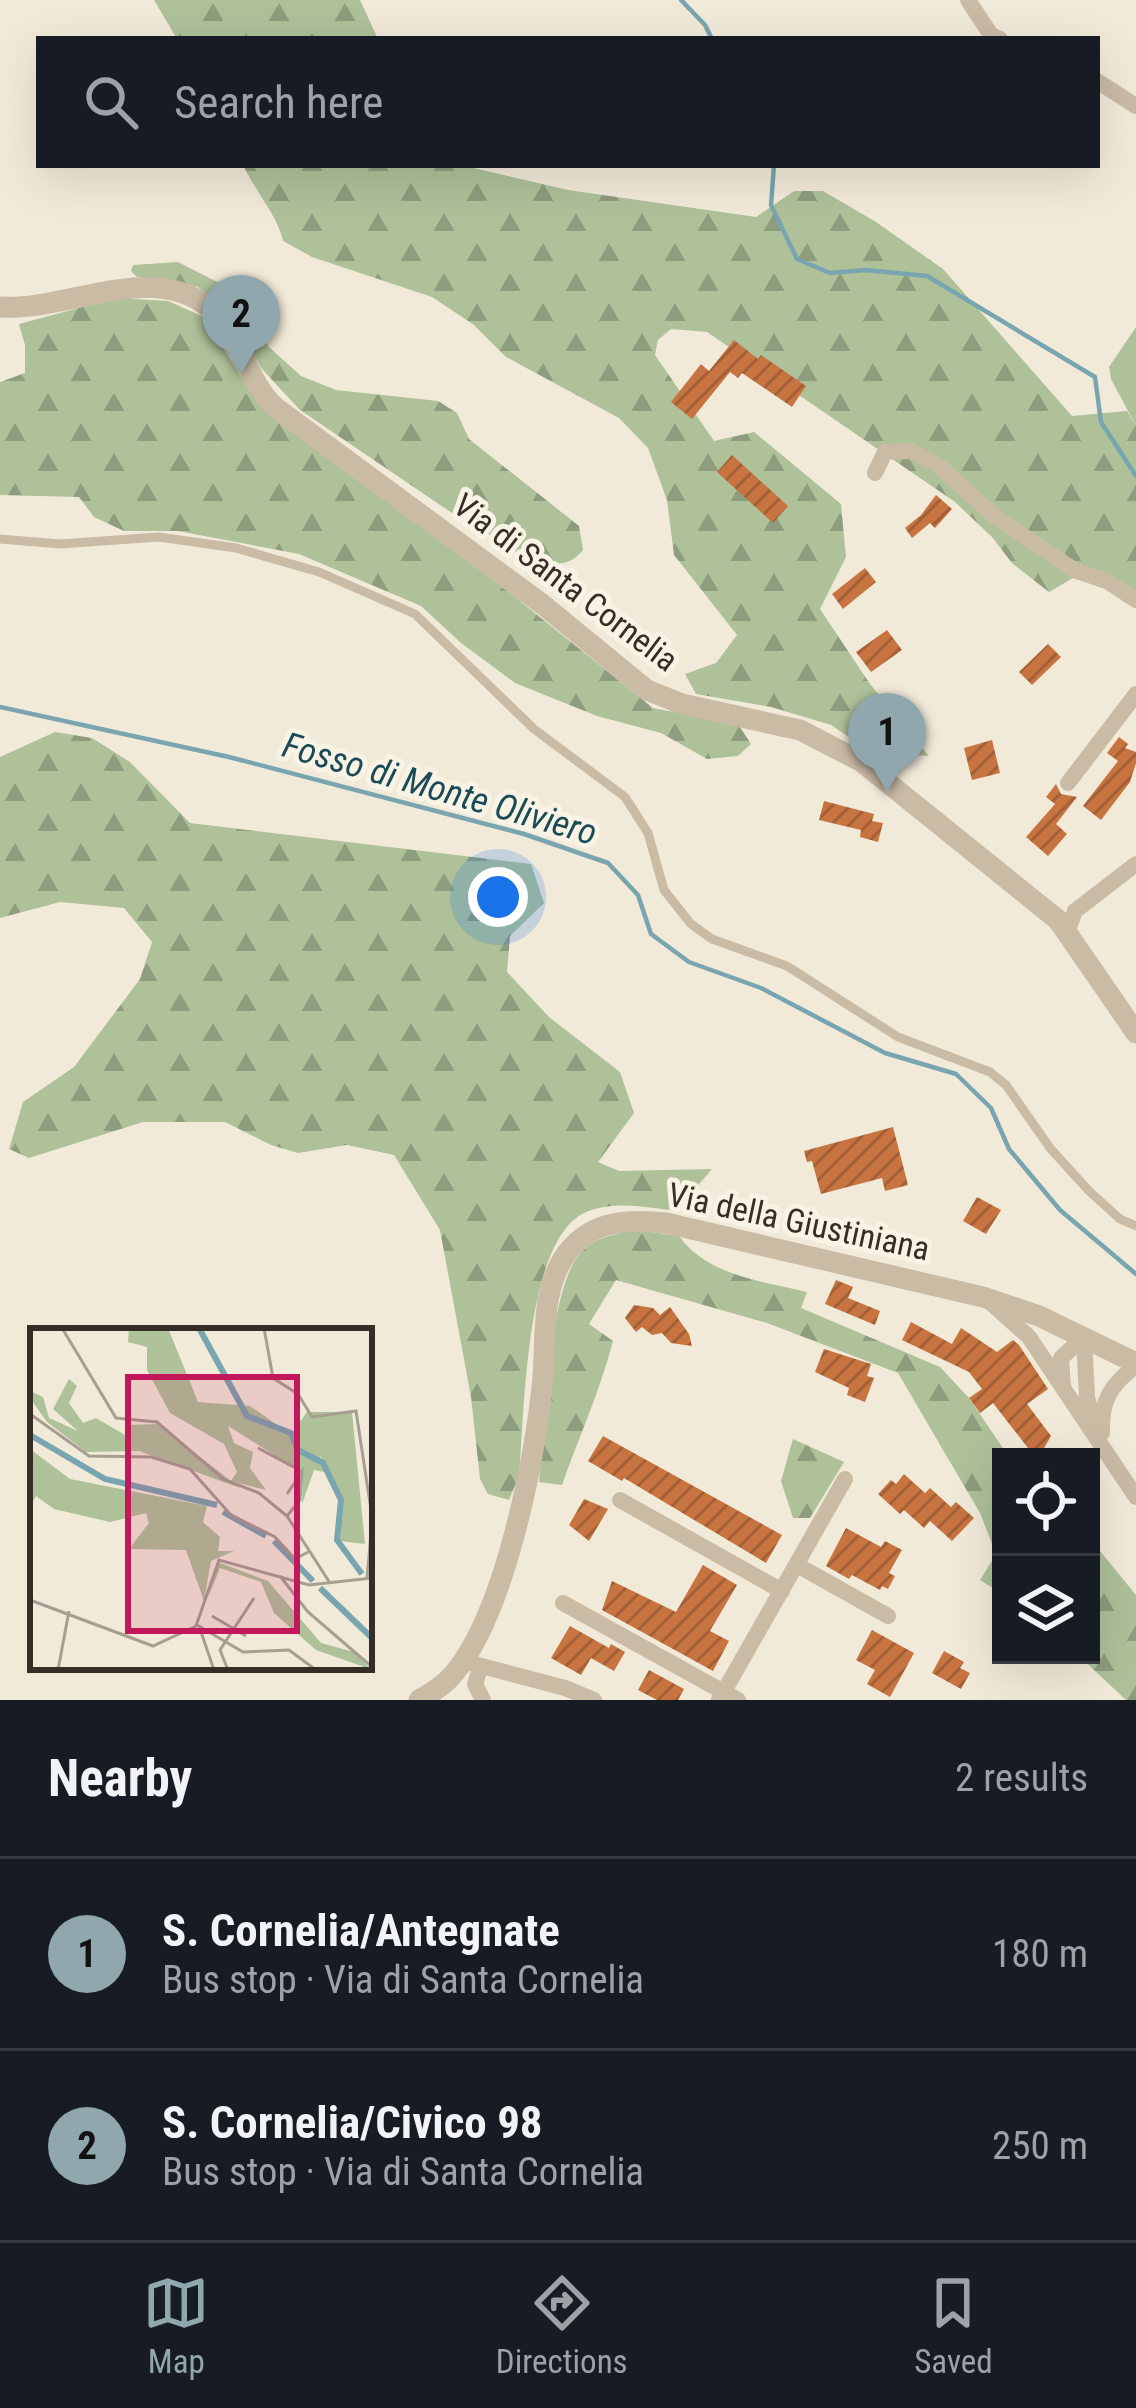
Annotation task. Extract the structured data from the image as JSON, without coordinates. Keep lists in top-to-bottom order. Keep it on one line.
{"streets":{"street":["Via di Santa Cornelia","Via della Giustiniana"]},"water":["Fosso di Monte Oliviero"],"page":{"search":"Search here","pins":["2","1"],"heading":["Nearby","2 results"],"list":[{"mark":"1","name":"S. Cornelia/Antegnate","note":"Bus stop · Via di Santa Cornelia","value":"180 m"},{"mark":"2","name":"S. Cornelia/Civico 98","note":"Bus stop · Via di Santa Cornelia","value":"250 m"}],"nav":["Map","Directions","Saved"]}}
